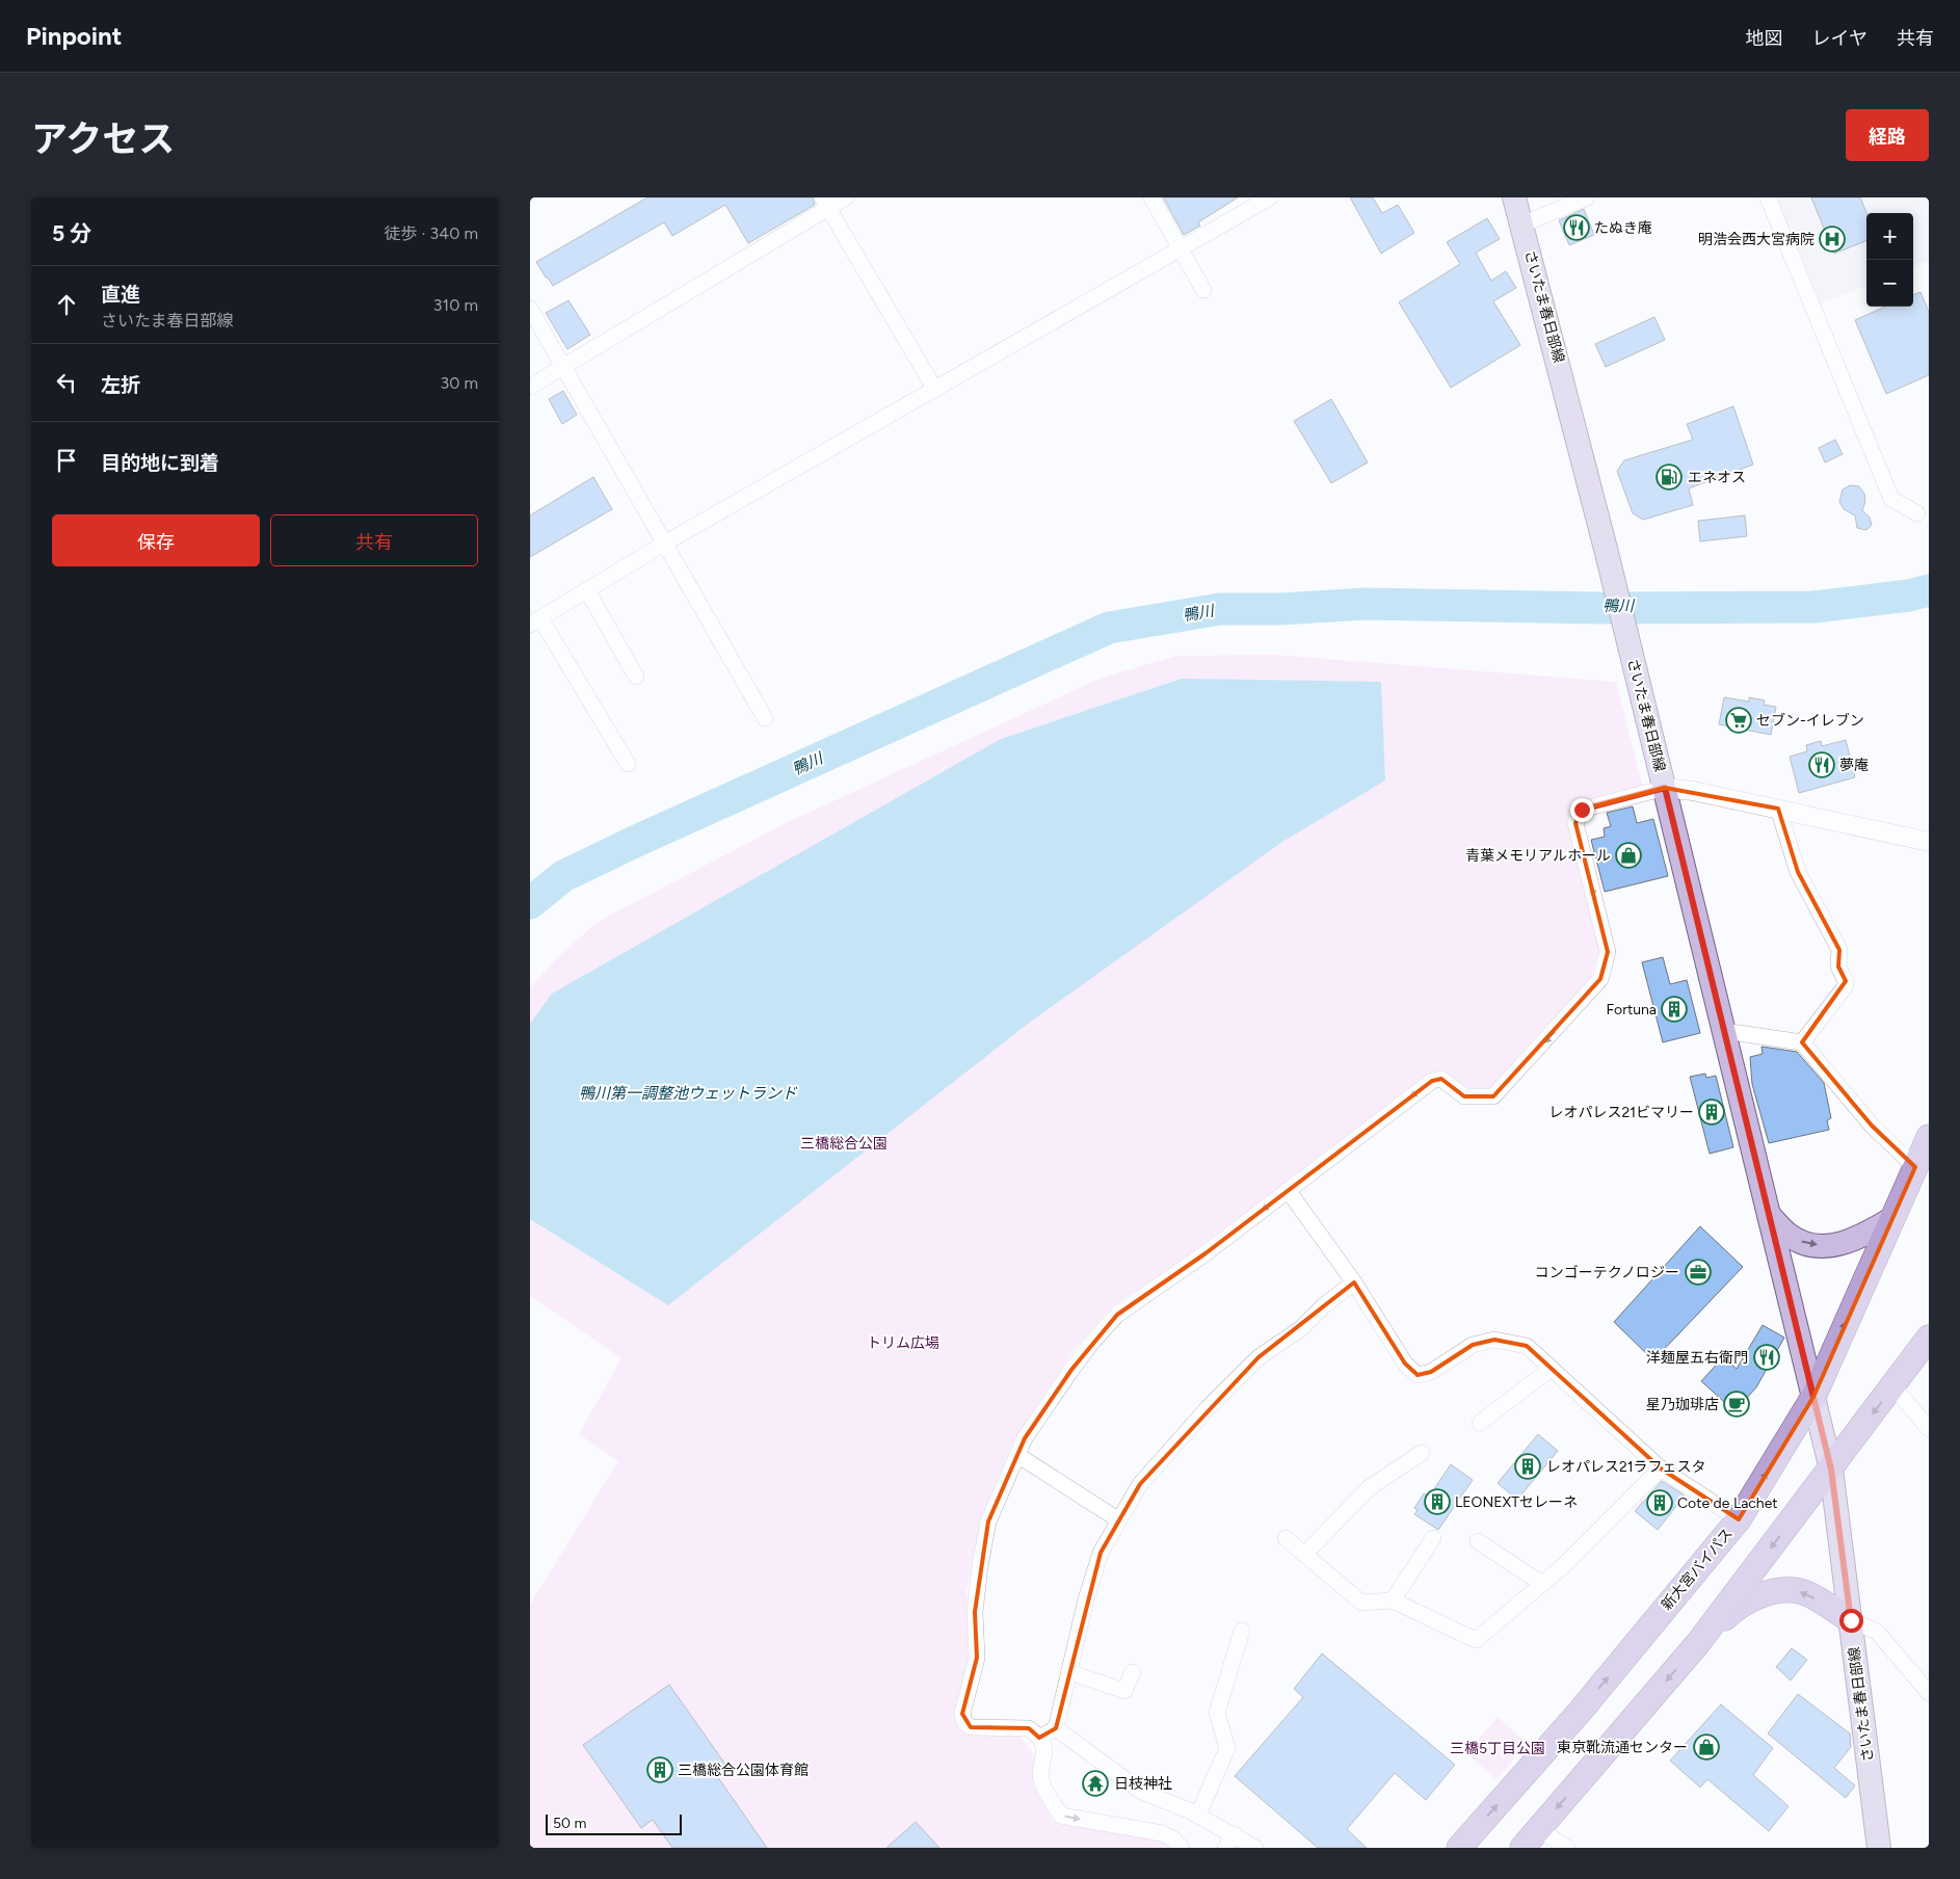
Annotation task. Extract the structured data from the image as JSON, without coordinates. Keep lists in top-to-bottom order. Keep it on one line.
{"streets":{"highway":["新大宮バイパス"],"main road":["さいたま春日部線"]},"crossings":[["さいたま春日部線","新大宮バイパス"]],"water":["鴨川","鴨川第一調整池ウェットランド"],"parks":["三橋総合公園","トリム広場","三橋5丁目公園"],"places":{"restaurant":["たぬき庵","夢庵","洋麺屋五右衛門"],"hospital":["明浩会西大宮病院"],"fuel station":["エネオス"],"supermarket":["セブン-イレブン"],"shop":["青葉メモリアルホール","東京靴流通センター"],"building":["Fortuna","レオパレス21ビマリー","レオパレス21ラフェスタ","LEONEXTセレーネ","Cote de Lachet","三橋総合公園体育館"],"office":["コンゴーテクノロジー"],"cafe":["星乃珈琲店"],"temple":["日枝神社"]},"scale_bar":"50 m","page":{"header":"Pinpoint","nav":["地図","レイヤ","共有"],"title":"アクセス","buttons":["経路",["保存","共有"]],"heading":["5 分","徒歩 · 340 m"],"map_buttons":["+","−"],"list":[["直進","さいたま春日部線","310 m"],["左折","30 m"],"目的地に到着"],"scale":"50 m"}}
